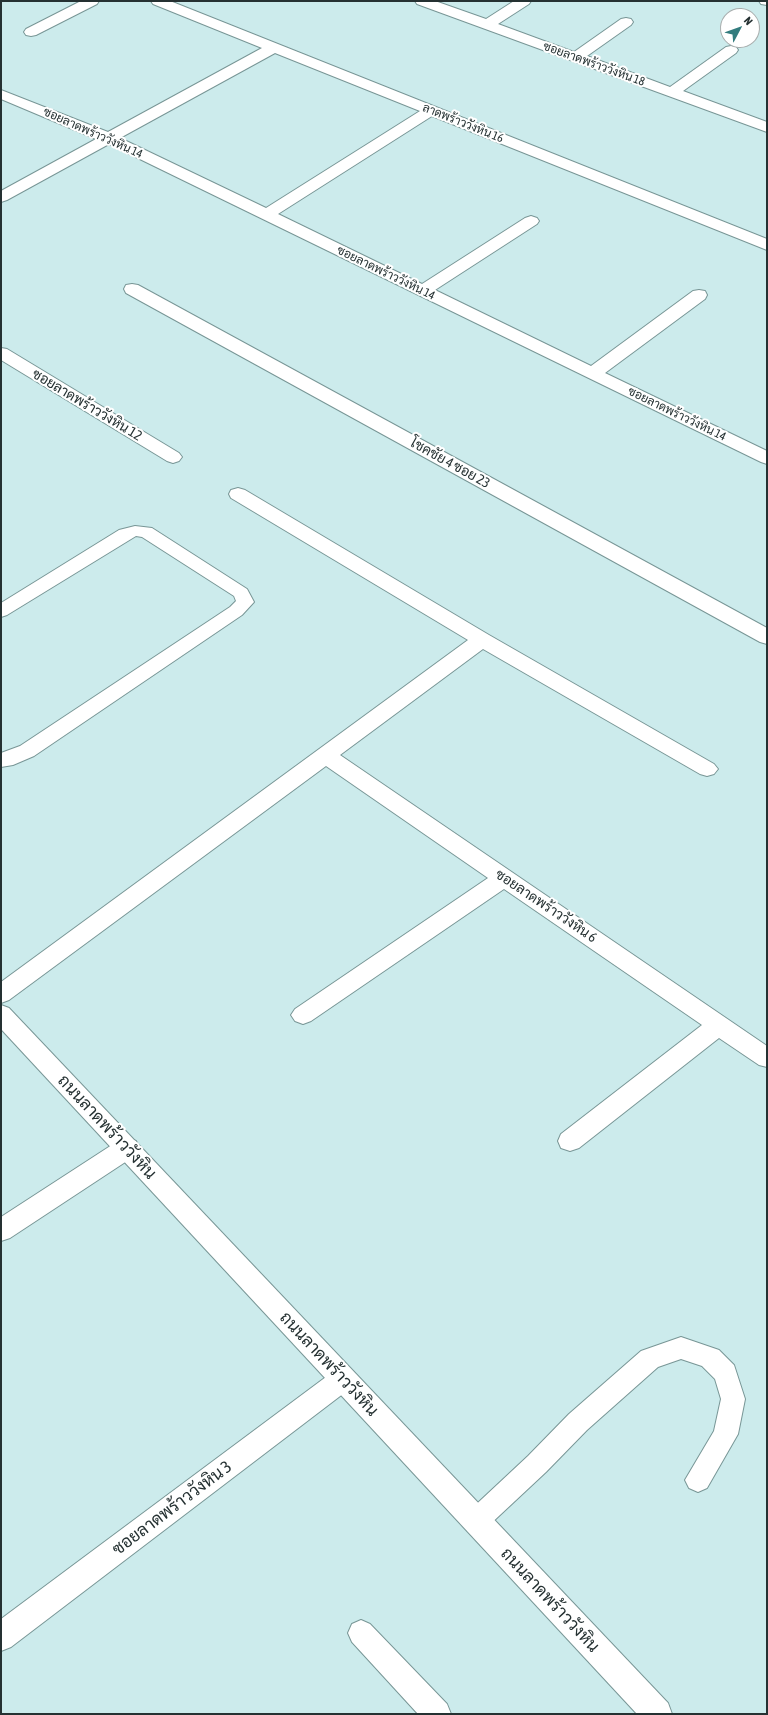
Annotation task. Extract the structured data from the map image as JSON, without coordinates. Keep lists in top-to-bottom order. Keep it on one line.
{"streets":{"street":["ซอยลาดพร้าววังหิน 18","ลาดพร้าววังหิน 16","ซอยลาดพร้าววังหิน 14","ซอยลาดพร้าววังหิน 12","โชคชัย 4 ซอย 23","ซอยลาดพร้าววังหิน 6","ถนนลาดพร้าววังหิน","ซอยลาดพร้าววังหิน 3"]},"crossings":[["ถนนลาดพร้าววังหิน","ซอยลาดพร้าววังหิน 3"]],"north":"top right"}
